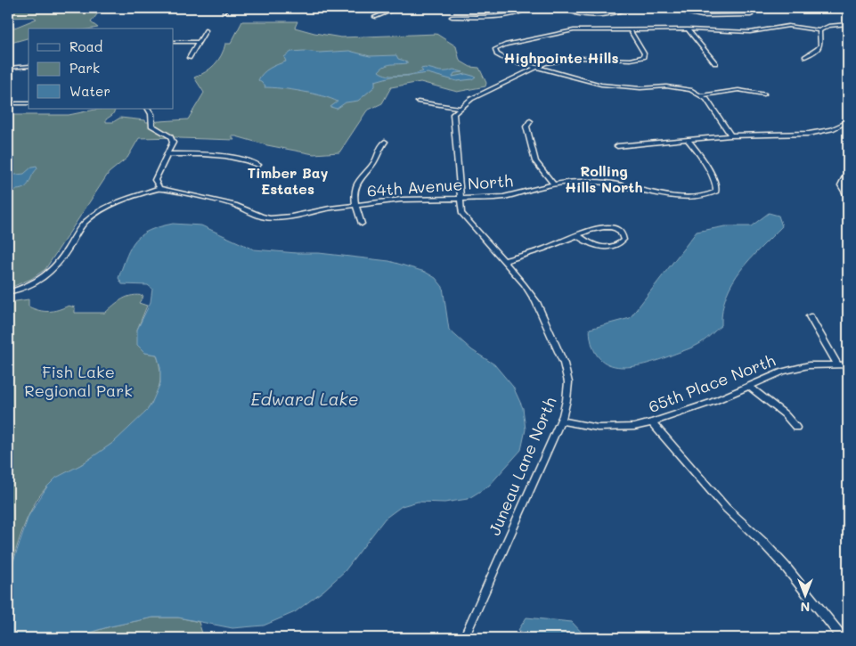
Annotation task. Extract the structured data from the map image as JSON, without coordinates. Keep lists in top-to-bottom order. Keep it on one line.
{"streets":{"street":["64th Avenue North","65th Place North","Juneau Lane North"]},"crossings":[["64th Avenue North","Juneau Lane North"],["65th Place North","Juneau Lane North"]],"districts":["Highpointe Hills","Rolling Hills North","Timber Bay Estates"],"water":["Edward Lake"],"parks":["Fish Lake Regional Park"],"legend":["Road","Park","Water"],"north":"bottom"}
